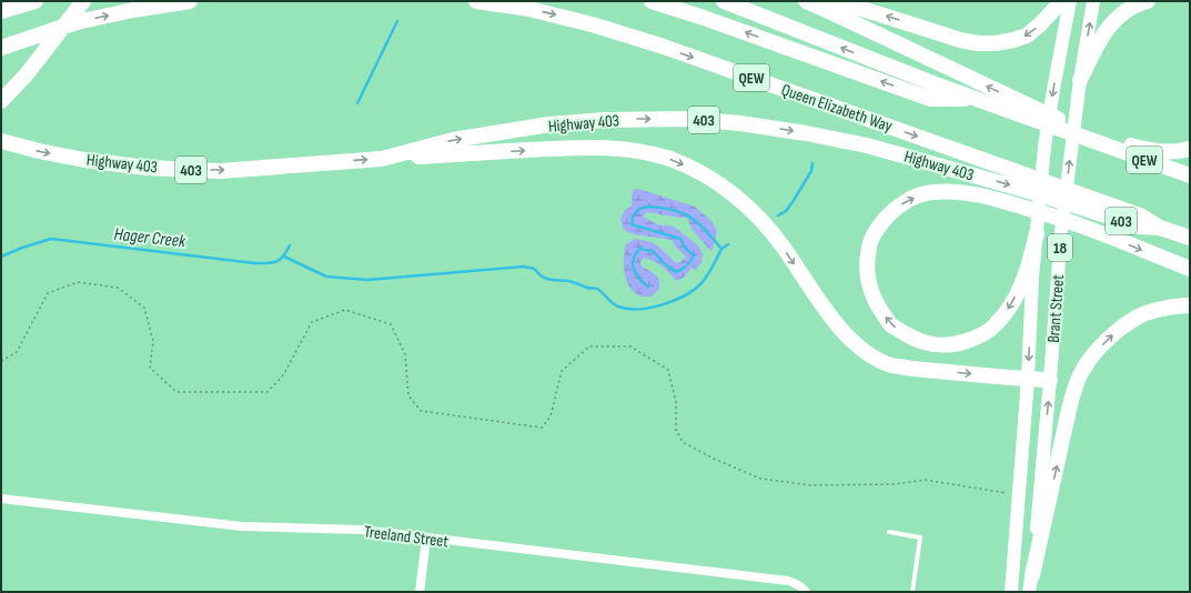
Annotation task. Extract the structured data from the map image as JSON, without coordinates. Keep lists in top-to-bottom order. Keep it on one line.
{"streets":{"highway":["QEW","Queen Elizabeth Way","403","Highway 403"],"main road":["18","Brant Street"],"street":["Treeland Street"]},"crossings":[["Queen Elizabeth Way","Highway 403"]],"water":["Hager Creek"]}
